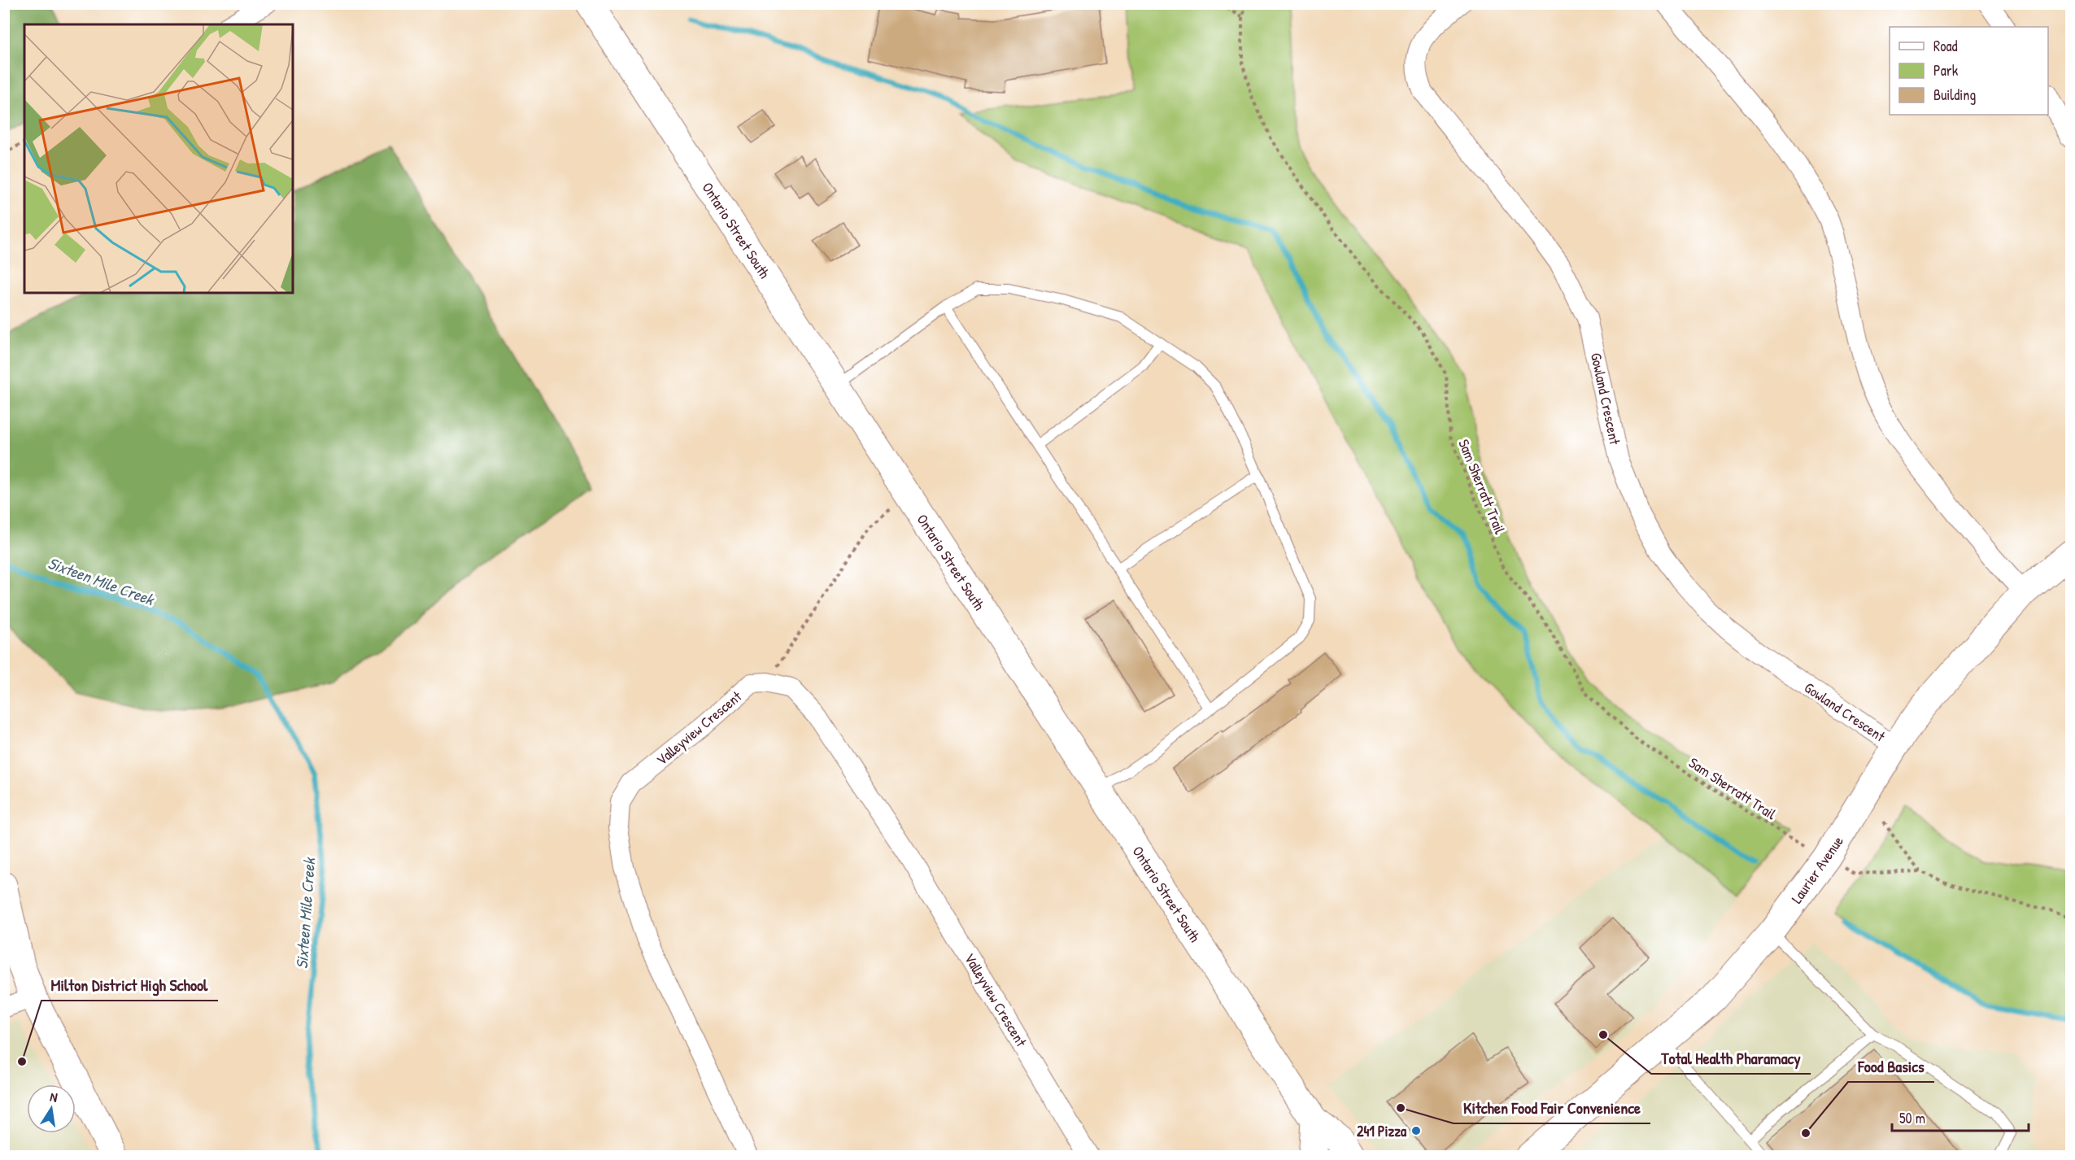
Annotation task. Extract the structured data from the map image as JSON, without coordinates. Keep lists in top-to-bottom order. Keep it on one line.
{"streets":{"main road":["Ontario Street South","Laurier Avenue"],"street":["Gowland Crescent","Valleyview Crescent"],"path":["Sam Sherratt Trail"]},"crossings":[["Gowland Crescent","Laurier Avenue"],["Sam Sherratt Trail","Laurier Avenue"]],"water":["Sixteen Mile Creek"],"places":["Total Health Pharamacy","Milton District High School","Kitchen Food Fair Convenience","241 Pizza","Food Basics"],"legend":["Road","Park","Building"],"scale_bar":"50 m","north":"top"}
